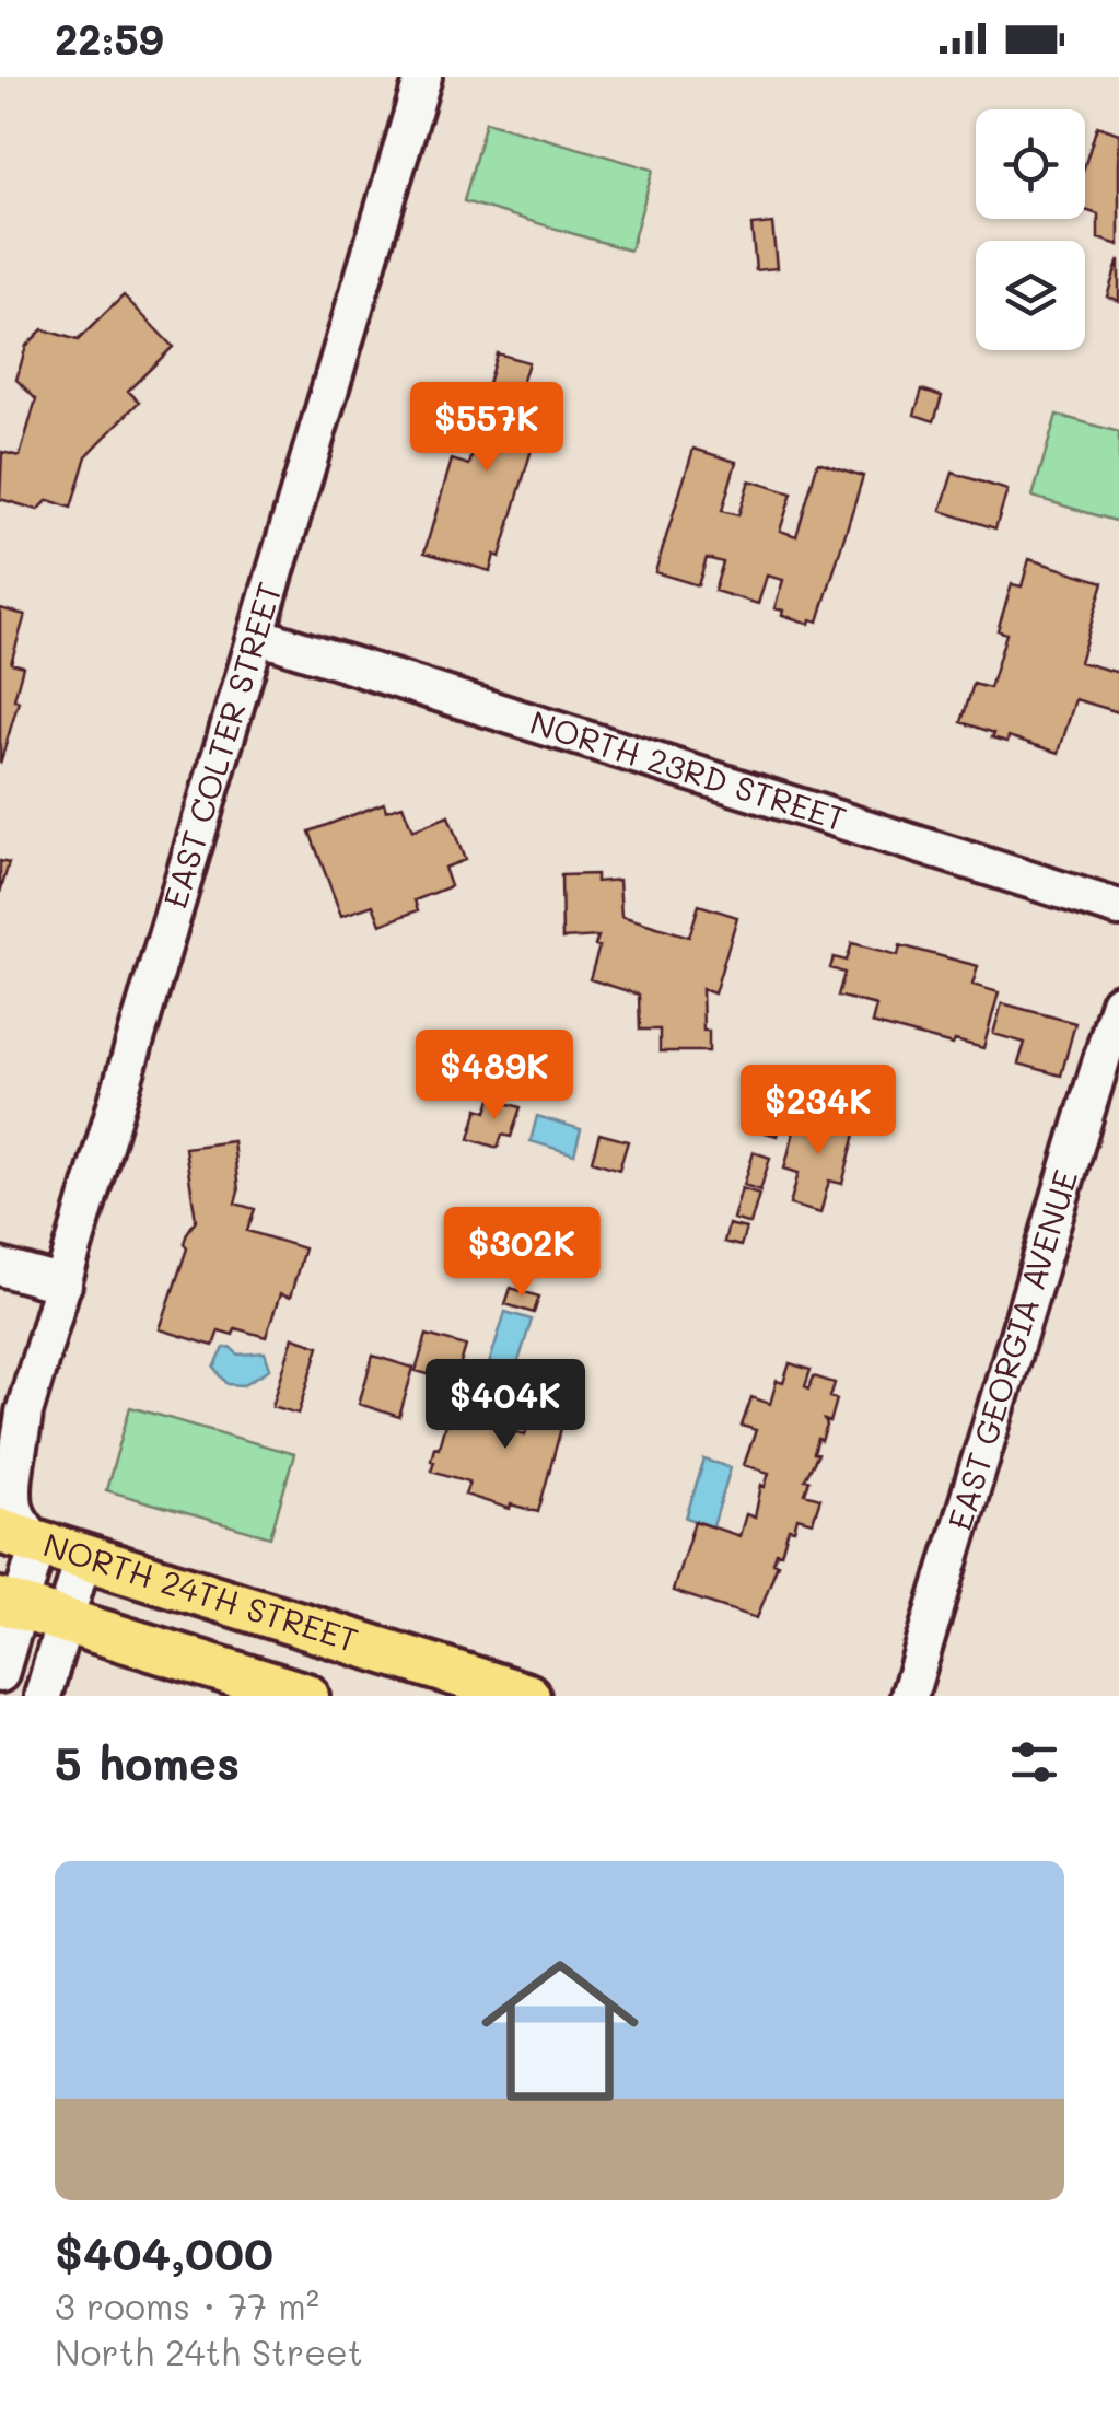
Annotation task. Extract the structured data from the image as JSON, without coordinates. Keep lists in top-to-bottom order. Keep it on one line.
{"streets":{"main road":["NORTH 24TH STREET"],"street":["EAST COLTER STREET","NORTH 23RD STREET","EAST GEORGIA AVENUE"]},"crossings":[["EAST COLTER STREET","NORTH 23RD STREET"],["EAST COLTER STREET","NORTH 24TH STREET"]],"page":{"status":"22:59","price":["$557K","$489K","$234K","$302K","$404K"],"heading":"5 homes","list":[{"name":"$404,000","note":"3 rooms · 77 m² · North 24th Street"}]}}
